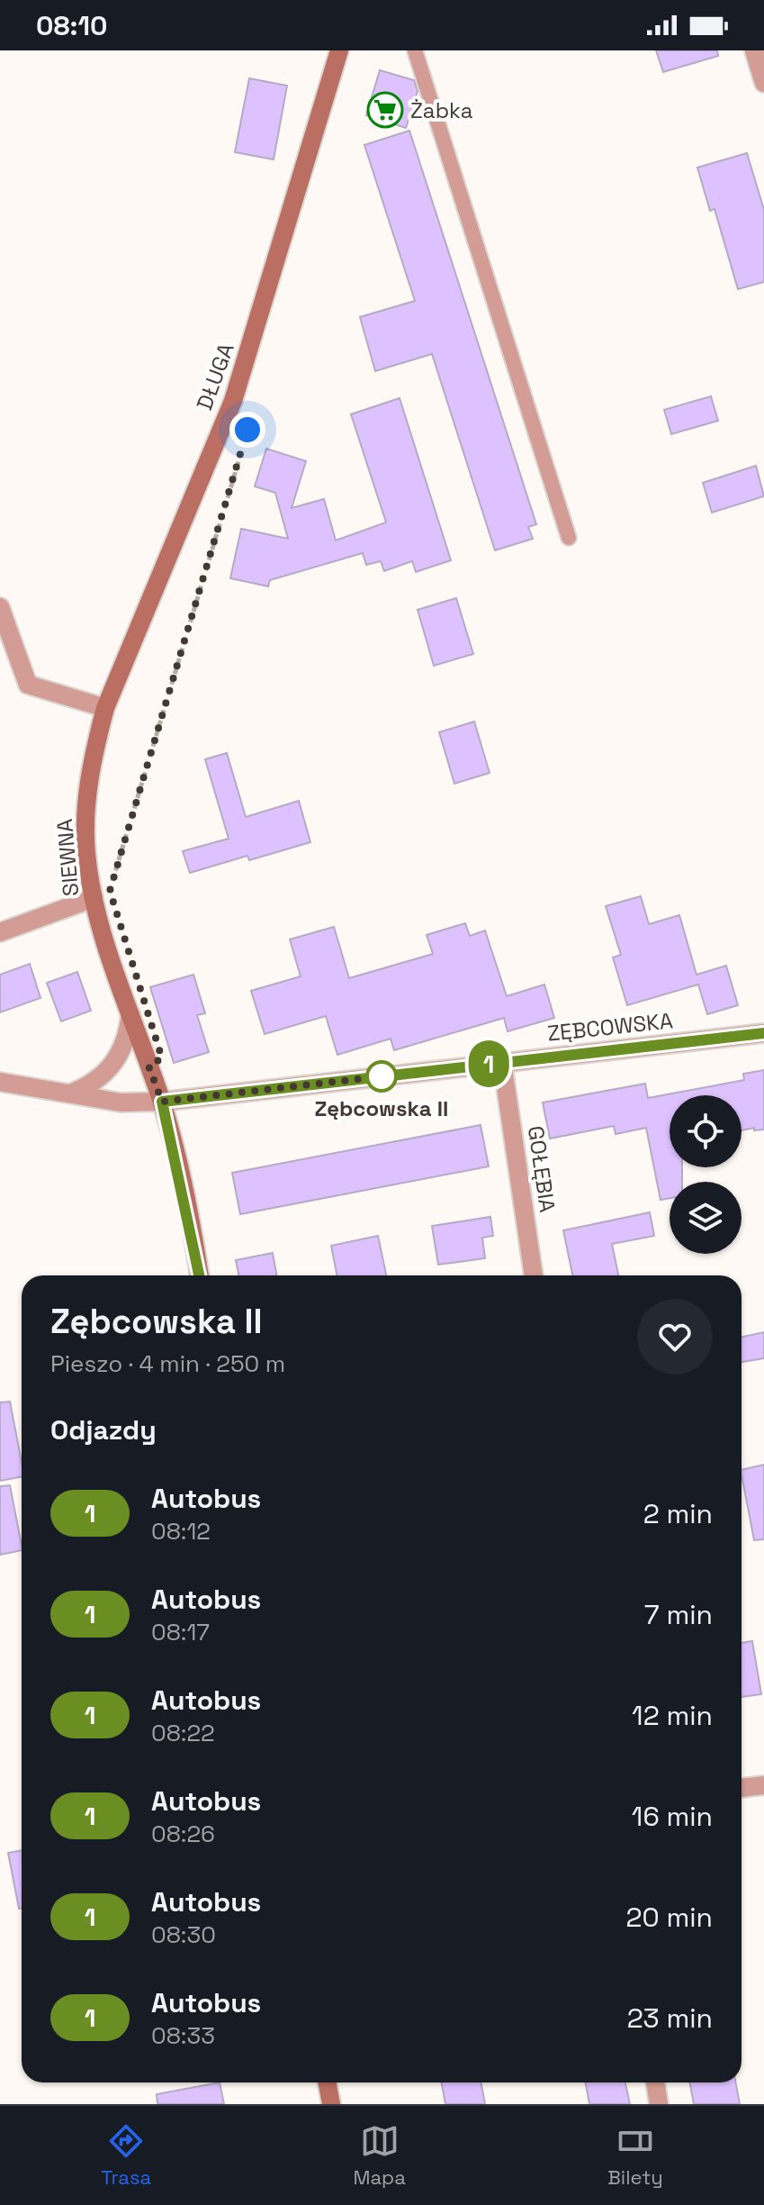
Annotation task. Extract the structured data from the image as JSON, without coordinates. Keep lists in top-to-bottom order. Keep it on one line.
{"streets":{"street":["DŁUGA","SIEWNA","ZĘBCOWSKA","GOŁĘBIA"]},"crossings":[["DŁUGA","SIEWNA"],["SIEWNA","ZĘBCOWSKA"],["ZĘBCOWSKA","GOŁĘBIA"]],"places":{"supermarket":["Żabka"],"other":["Zębcowska II"]},"lines":["bus line 1"],"page":{"status":"08:10","on_map":"1","heading":[["Zębcowska II","Pieszo · 4 min · 250 m"],"Odjazdy"],"list":[{"mark":"1","name":"Autobus","note":"08:12","value":"2 min"},{"mark":"1","name":"Autobus","note":"08:17","value":"7 min"},{"mark":"1","name":"Autobus","note":"08:22","value":"12 min"},{"mark":"1","name":"Autobus","note":"08:26","value":"16 min"},{"mark":"1","name":"Autobus","note":"08:30","value":"20 min"},{"mark":"1","name":"Autobus","note":"08:33","value":"23 min"}],"tabs":["Trasa","Mapa","Bilety"]}}
